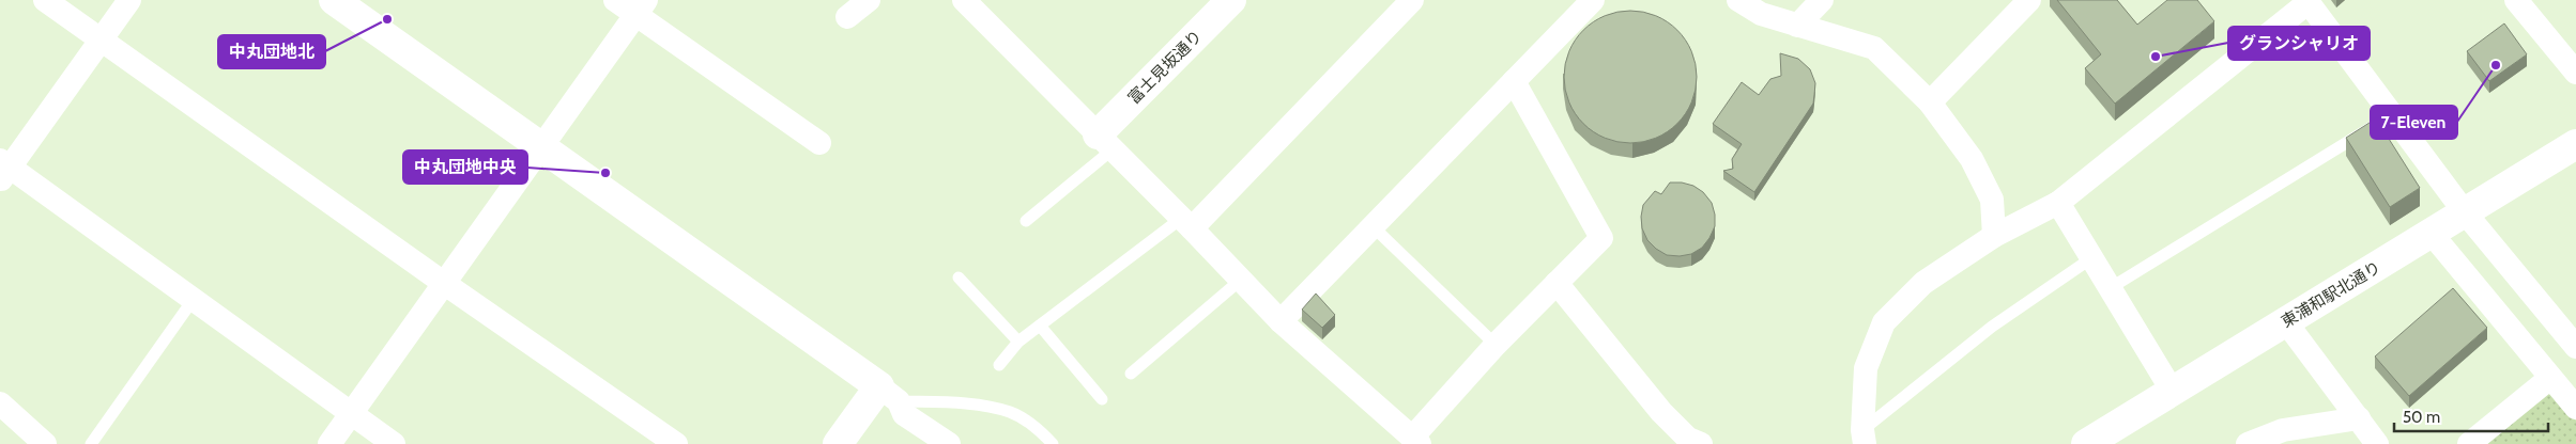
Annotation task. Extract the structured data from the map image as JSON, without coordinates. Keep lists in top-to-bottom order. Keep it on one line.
{"streets":{"street":["富士見坂通り","東浦和駅北通り"]},"places":["中丸団地北","グランシャリオ","7-Eleven","中丸団地中央"],"scale_bar":"50 m"}
